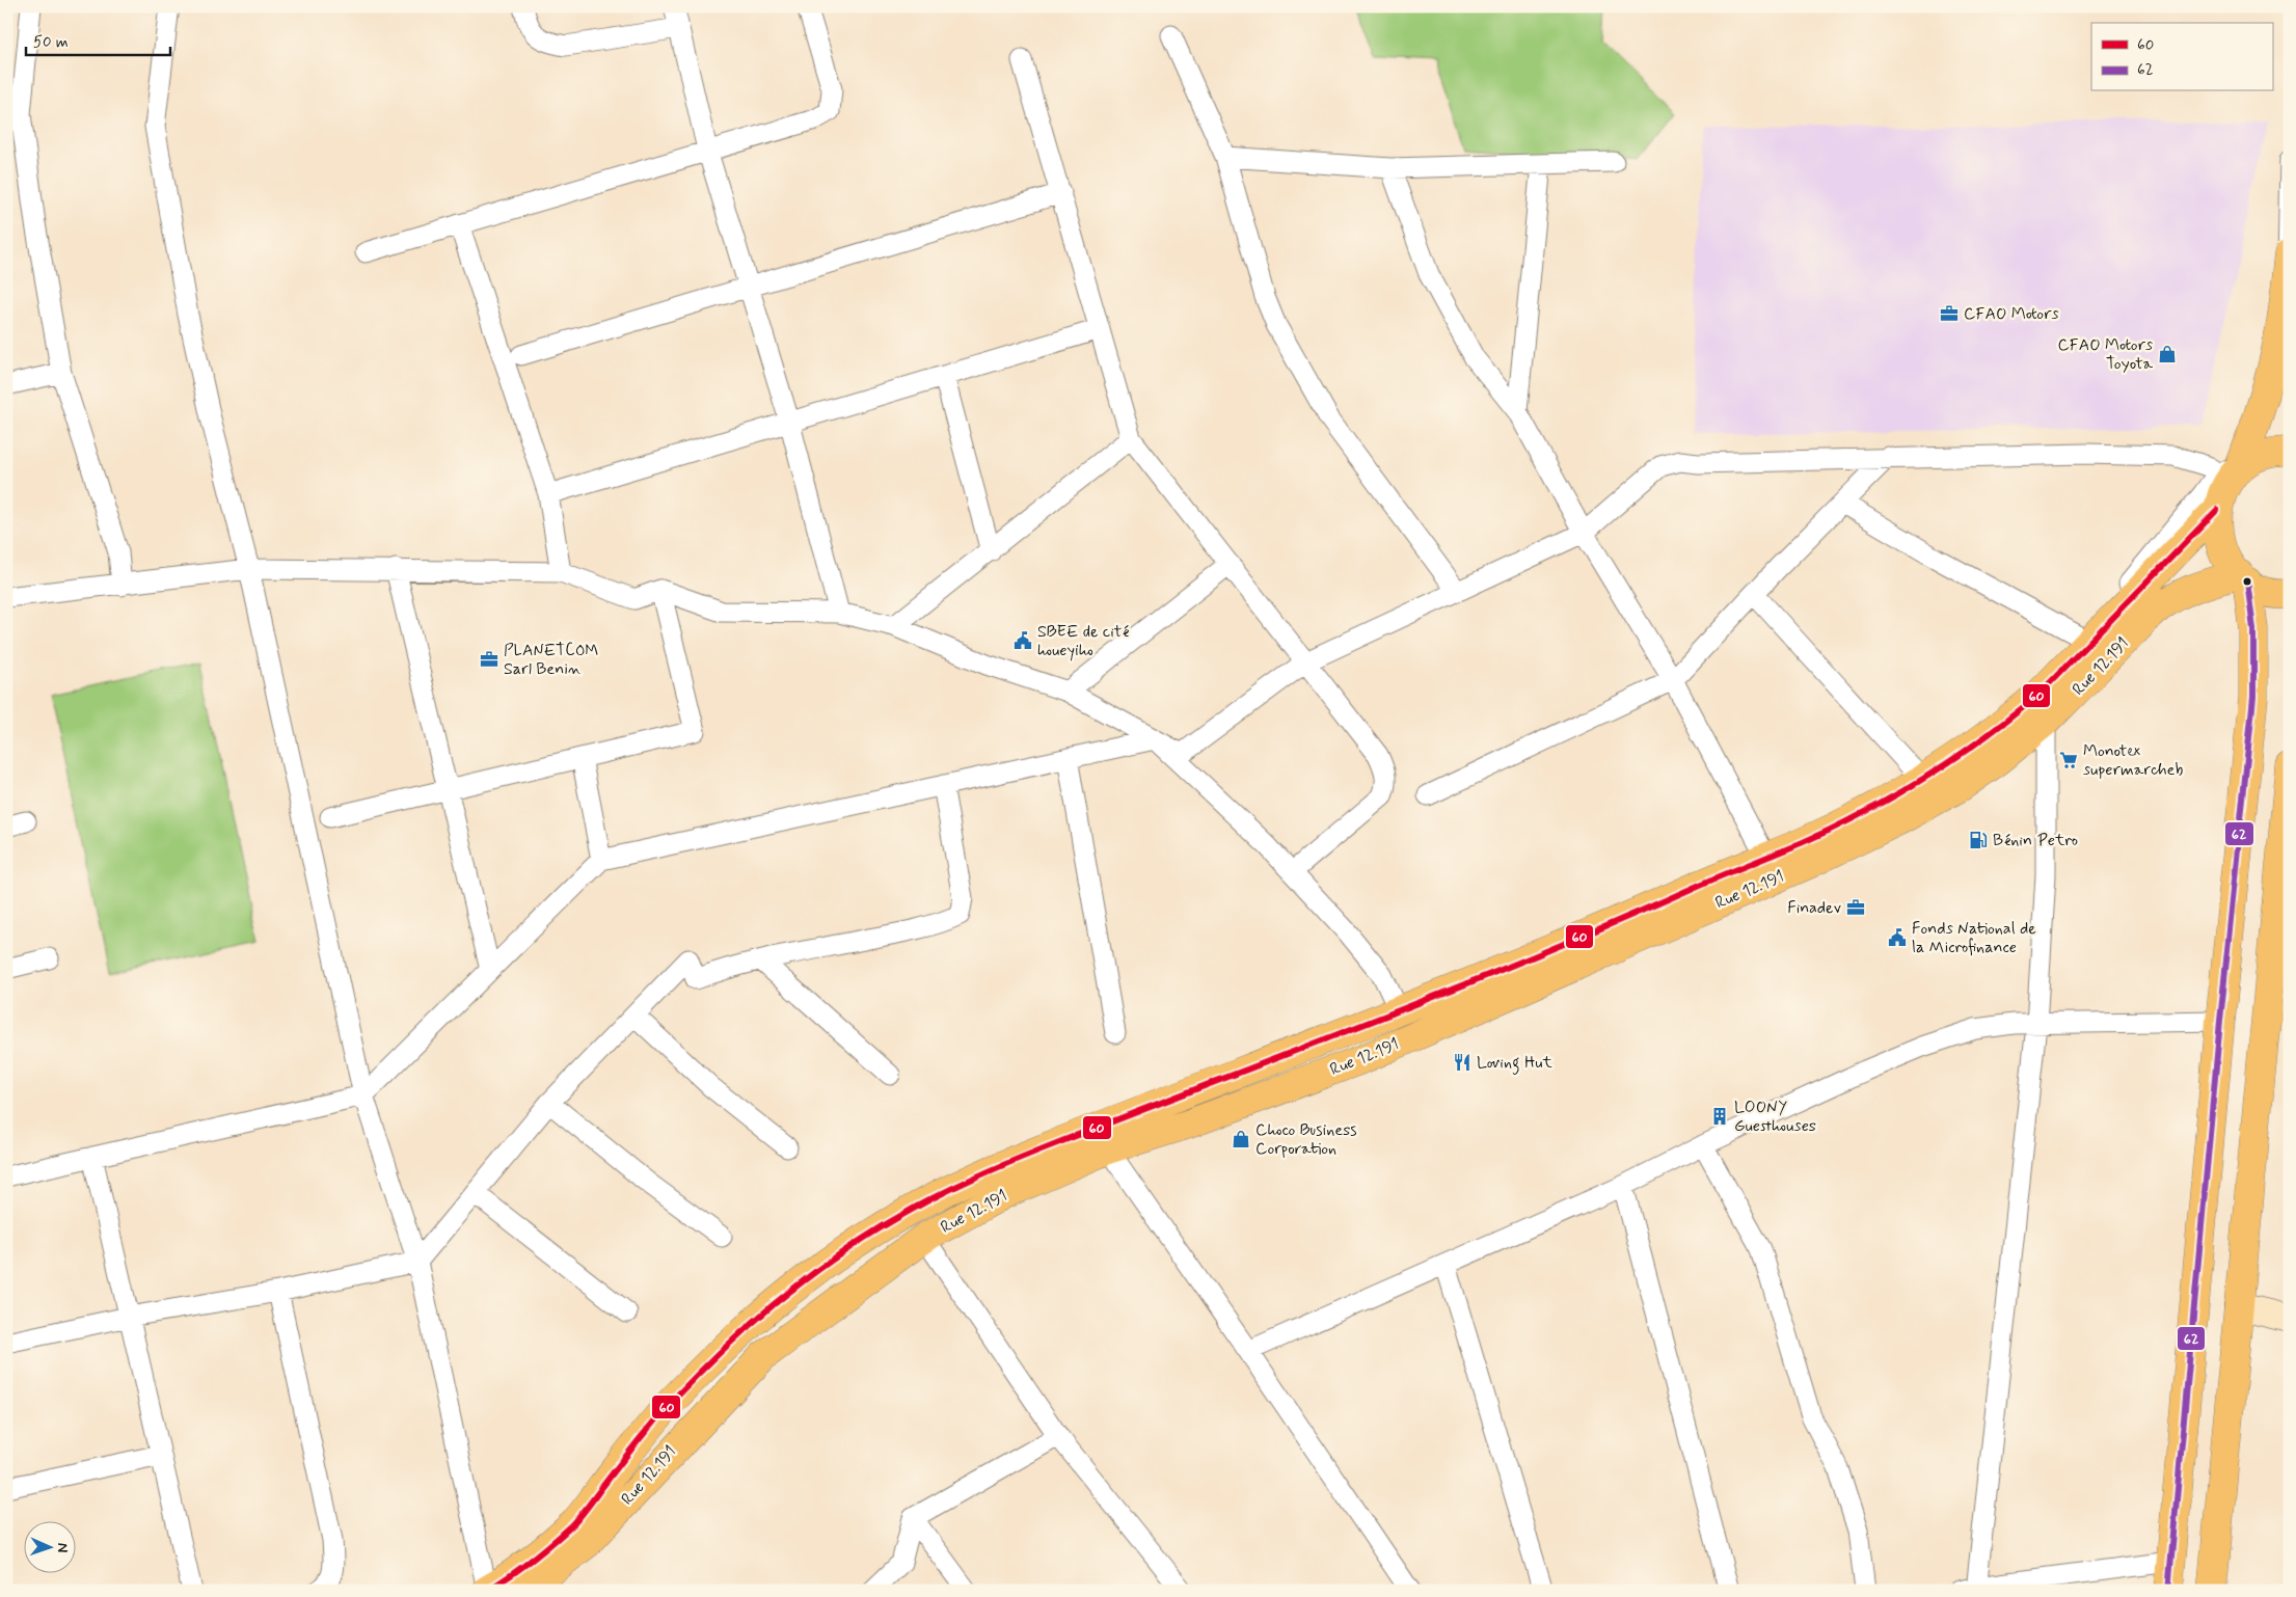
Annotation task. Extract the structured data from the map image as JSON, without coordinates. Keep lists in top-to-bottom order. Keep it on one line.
{"streets":{"main road":["Rue 12.191"]},"places":{"office":["CFAO Motors","PLANETCOM Sarl Benin","Finadev"],"shop":["CFAO Motors Toyota","Choco Business Corporation"],"public building":["SBEE de cité houeyiho","Fonds National de la Microfinance"],"supermarket":["Monotex supermarcheb"],"fuel station":["Bénin Petro"],"restaurant":["Loving Hut"],"building":["LOONY Guesthouses"]},"lines":["transit line 60","transit line 62"],"legend":["60","62"],"scale_bar":"50 m","north":"right"}
